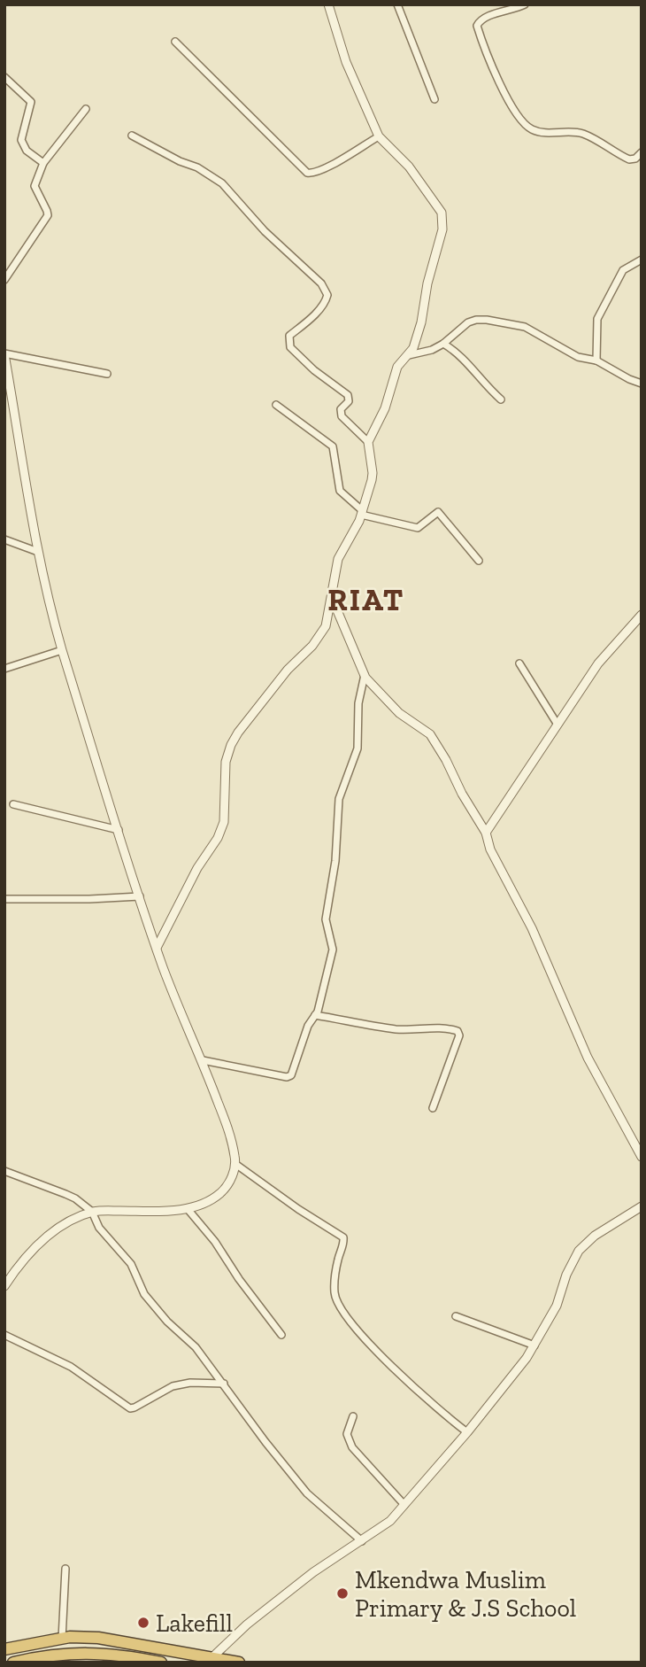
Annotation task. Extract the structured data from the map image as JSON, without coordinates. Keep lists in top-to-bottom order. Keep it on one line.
{"districts":["RIAT"],"places":["Mkendwa Muslim Primary & J.S School","Lakefill"]}
